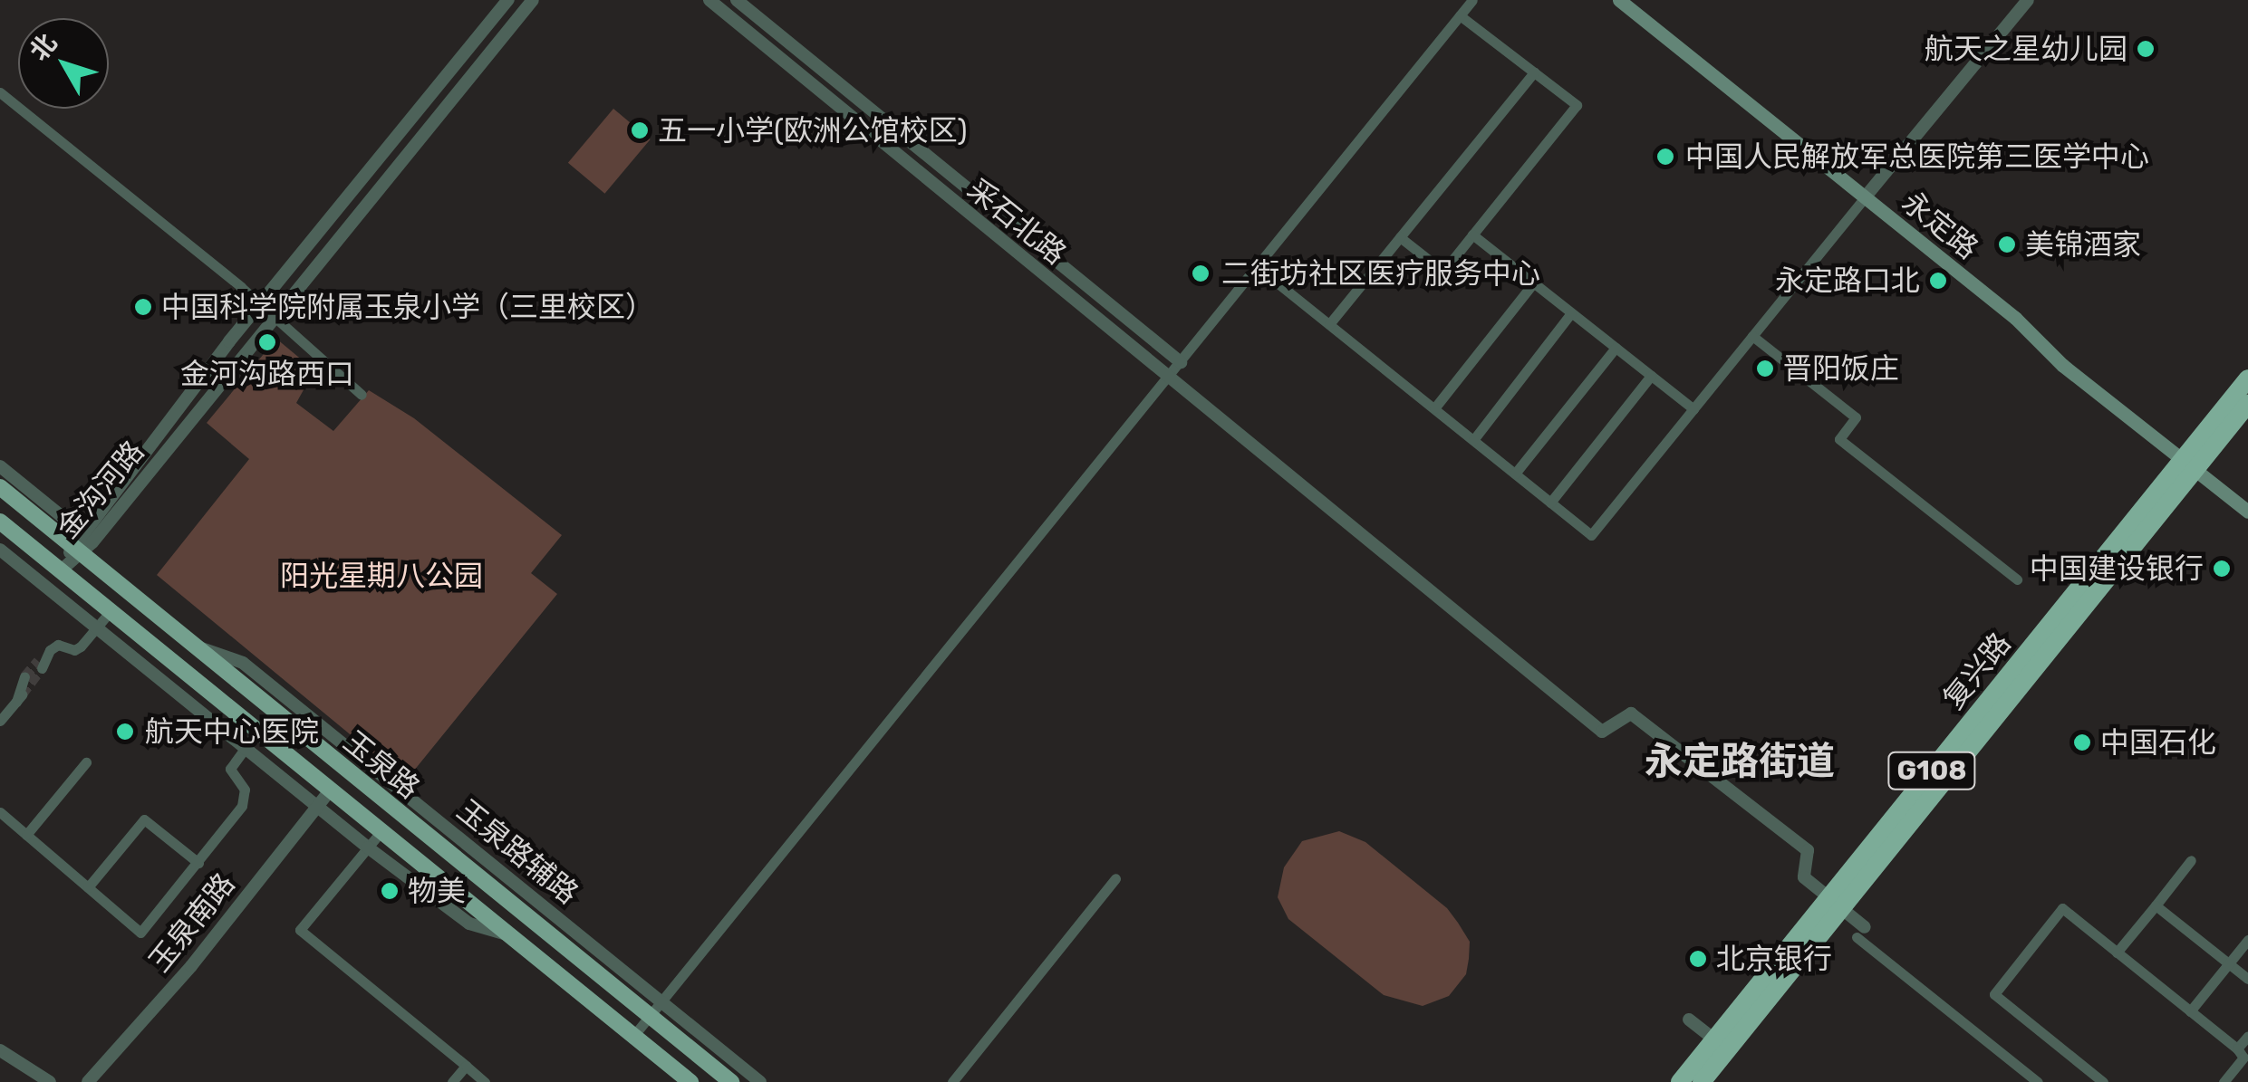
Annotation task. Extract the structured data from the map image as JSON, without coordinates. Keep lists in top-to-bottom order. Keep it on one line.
{"streets":{"highway":["复兴路","G108"],"main road":["永定路","玉泉路"],"street":["采石北路","金沟河路","玉泉路辅路","玉泉南路"]},"crossings":[["采石北路","复兴路"],["永定路","复兴路"],["金沟河路","玉泉路"],["玉泉路","玉泉路辅路"],["玉泉路","玉泉南路"]],"districts":["永定路街道"],"parks":["阳光星期八公园"],"places":["航天之星幼儿园","五一小学(欧洲公馆校区)","中国人民解放军总医院第三医学中心","美锦酒家","二街坊社区医疗服务中心","永定路口北","中国科学院附属玉泉小学（三里校区）","金河沟路西口","晋阳饭庄","中国建设银行","航天中心医院","中国石化","物美","北京银行"],"north":"top left"}
